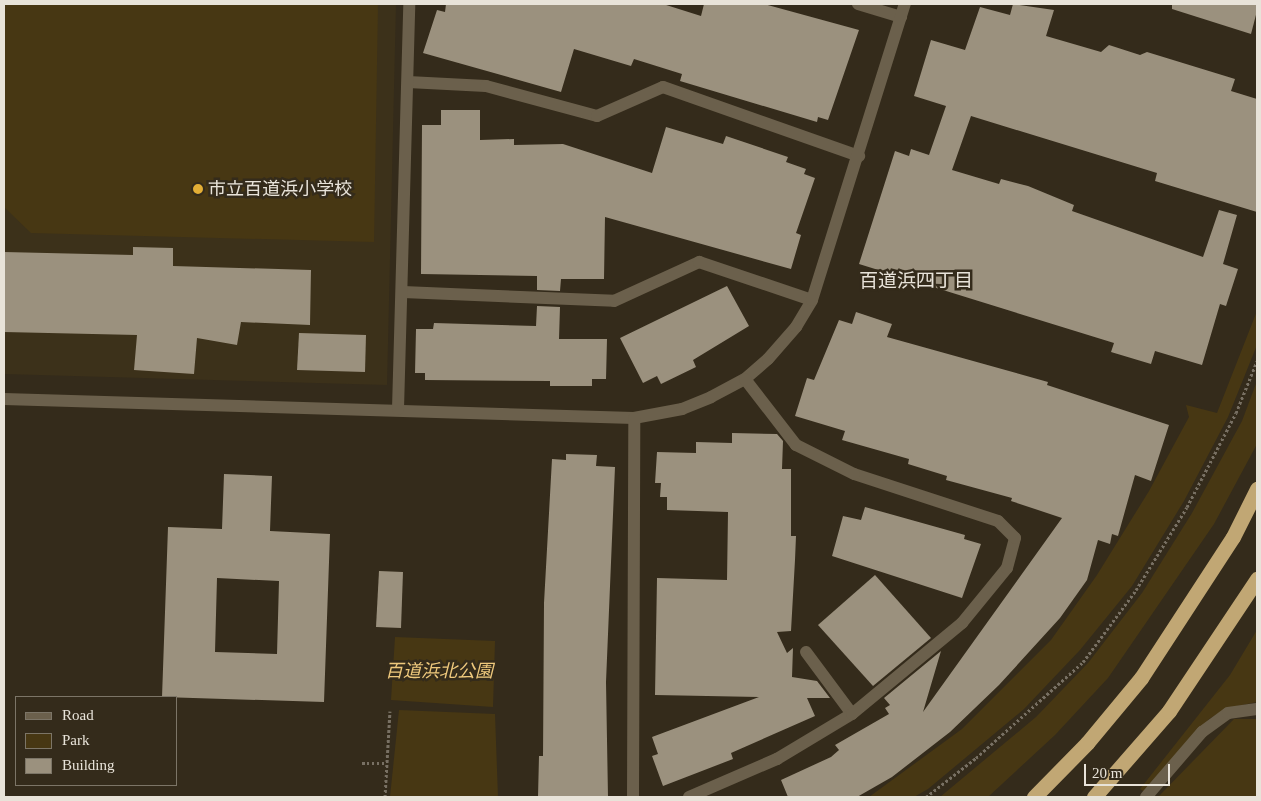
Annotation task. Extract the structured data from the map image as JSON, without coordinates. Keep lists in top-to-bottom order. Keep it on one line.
{"districts":["百道浜四丁目"],"parks":["百道浜北公園"],"places":["市立百道浜小学校"],"legend":["Road","Park","Building"],"scale_bar":"20 m"}
